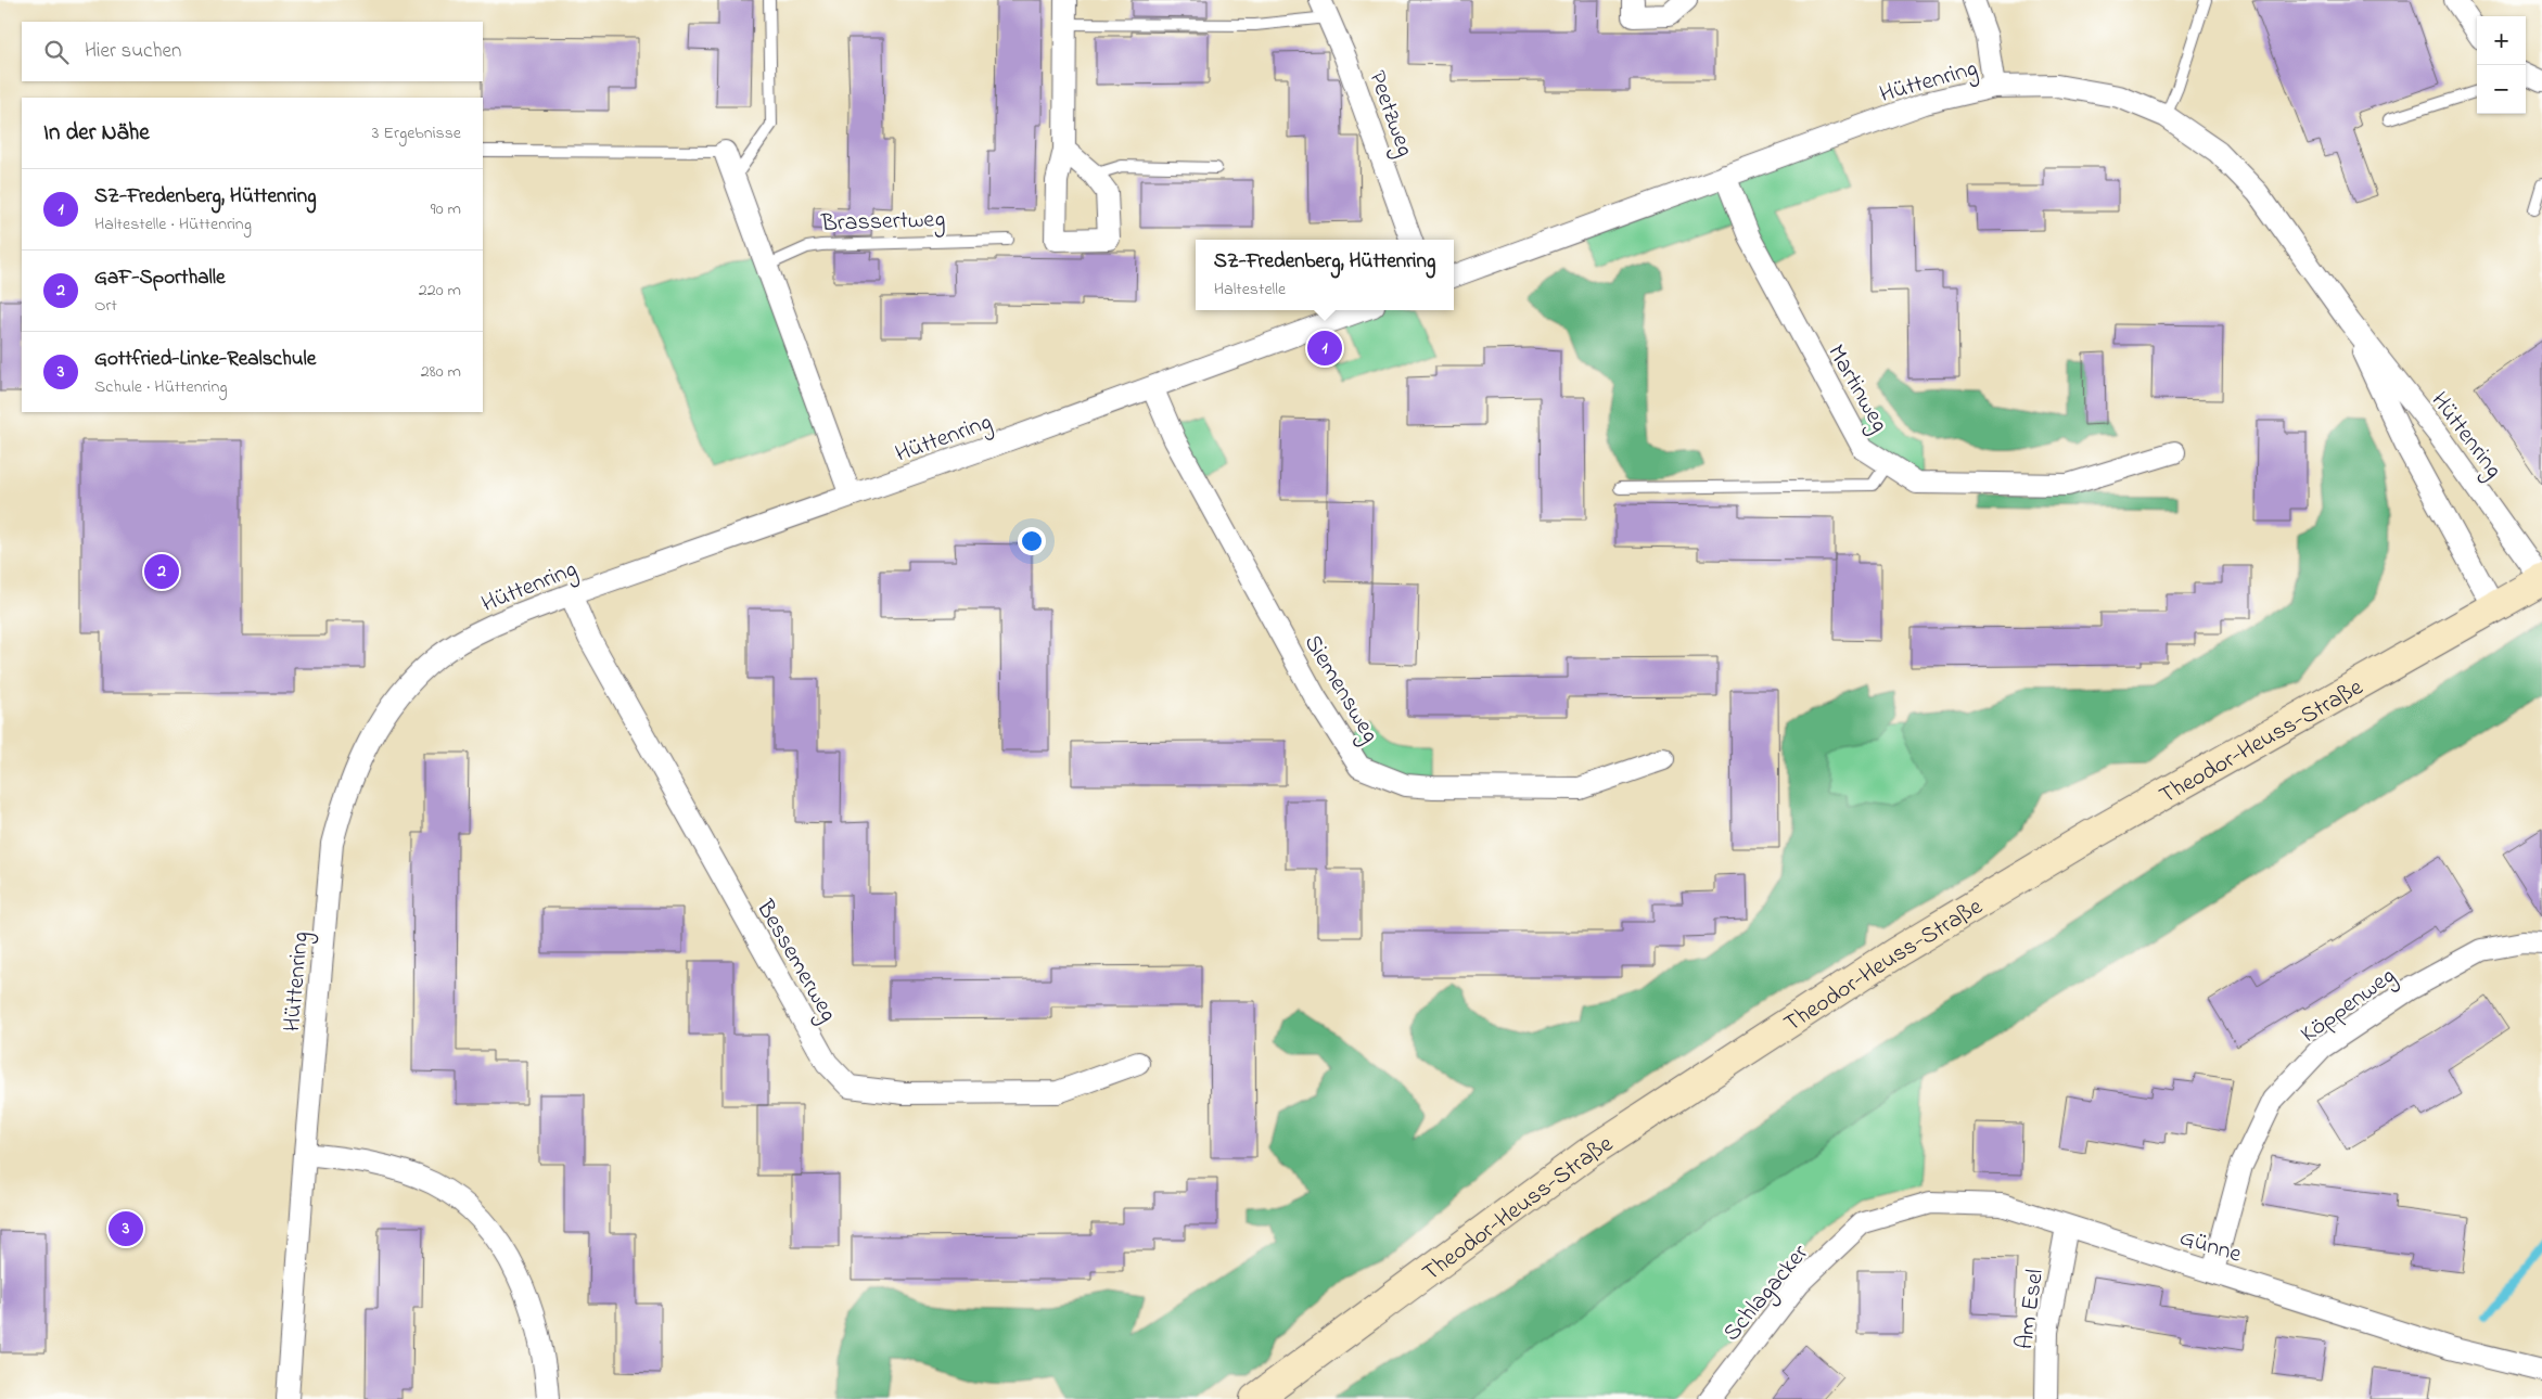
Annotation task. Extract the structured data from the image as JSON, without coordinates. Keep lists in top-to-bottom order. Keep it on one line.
{"streets":{"street":["Hüttenring","Peetzweg","Martinweg","Siemensweg","Theodor-Heuss-Straße","Bessemerweg","Köppenweg","Günne","Schlagacker","Am Esel"],"lane":["Brassertweg"]},"crossings":[["Hüttenring","Martinweg"],["Hüttenring","Siemensweg"],["Hüttenring","Theodor-Heuss-Straße"],["Hüttenring","Bessemerweg"],["Köppenweg","Günne"],["Günne","Schlagacker"],["Günne","Am Esel"]],"page":{"map_buttons":["+","−"],"search":"Hier suchen","heading":["In der Nähe","3 Ergebnisse"],"list":[{"mark":"1","name":"SZ-Fredenberg, Hüttenring","note":"Haltestelle · Hüttenring","value":"90 m"},{"mark":"2","name":"GaF-Sporthalle","note":"Ort","value":"220 m"},{"mark":"3","name":"Gottfried-Linke-Realschule","note":"Schule · Hüttenring","value":"280 m"}],"popup":["SZ-Fredenberg, Hüttenring","Haltestelle"],"pins":["1","2","3"]}}
